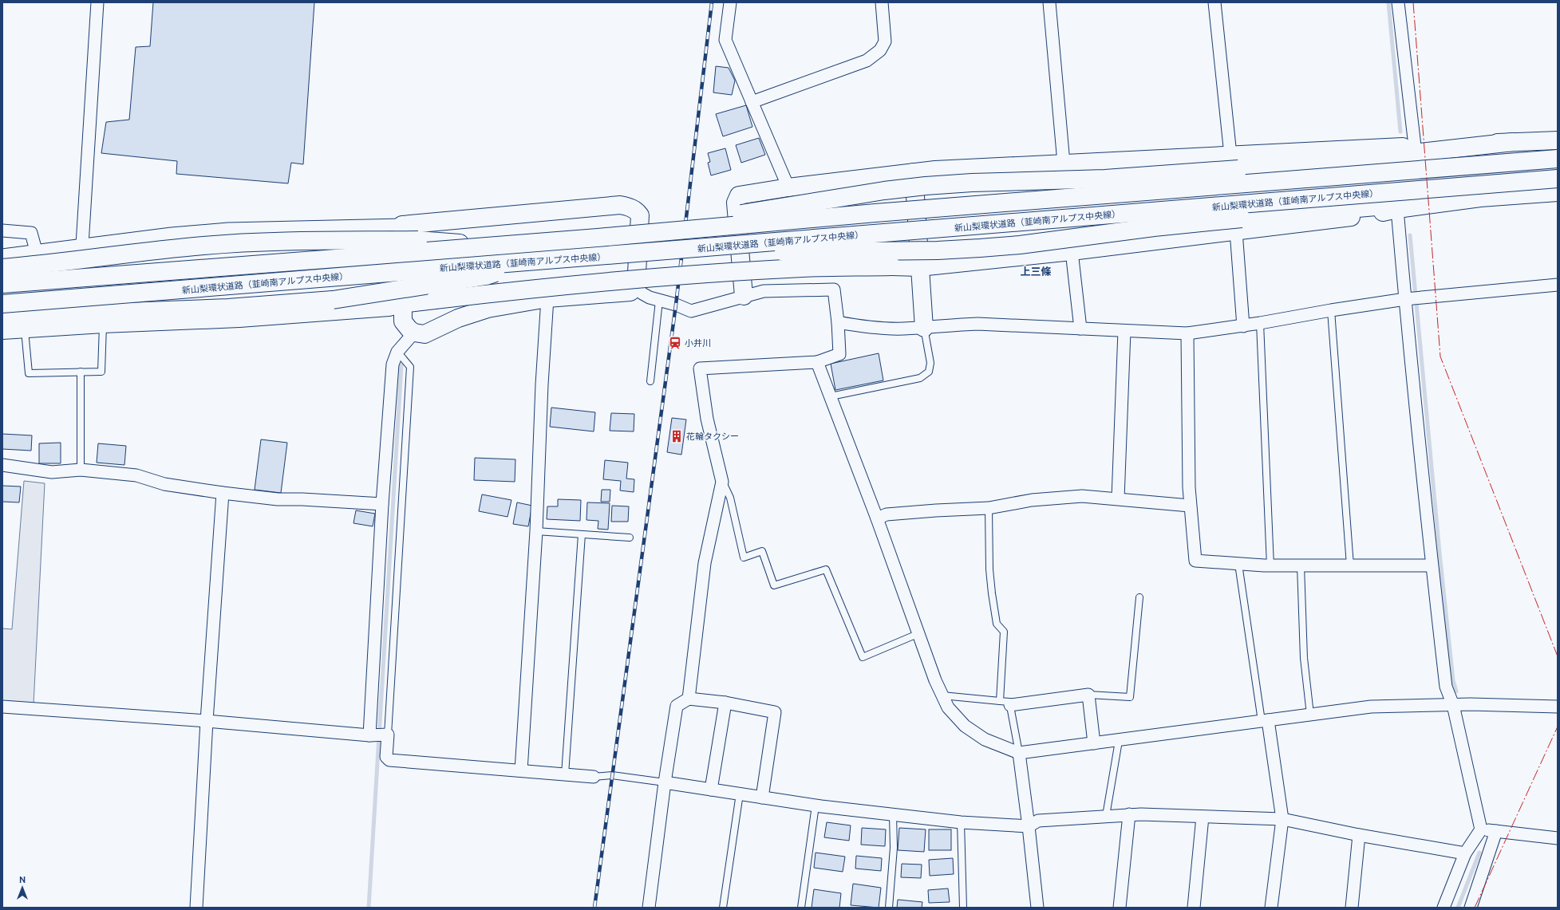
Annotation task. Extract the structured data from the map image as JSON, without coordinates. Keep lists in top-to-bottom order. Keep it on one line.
{"streets":{"main road":["新山梨環状道路（韮崎南アルプス中央線）"]},"districts":["上三條"],"places":{"station":["小井川"],"building":["花輪タクシー"]},"north":"top"}
